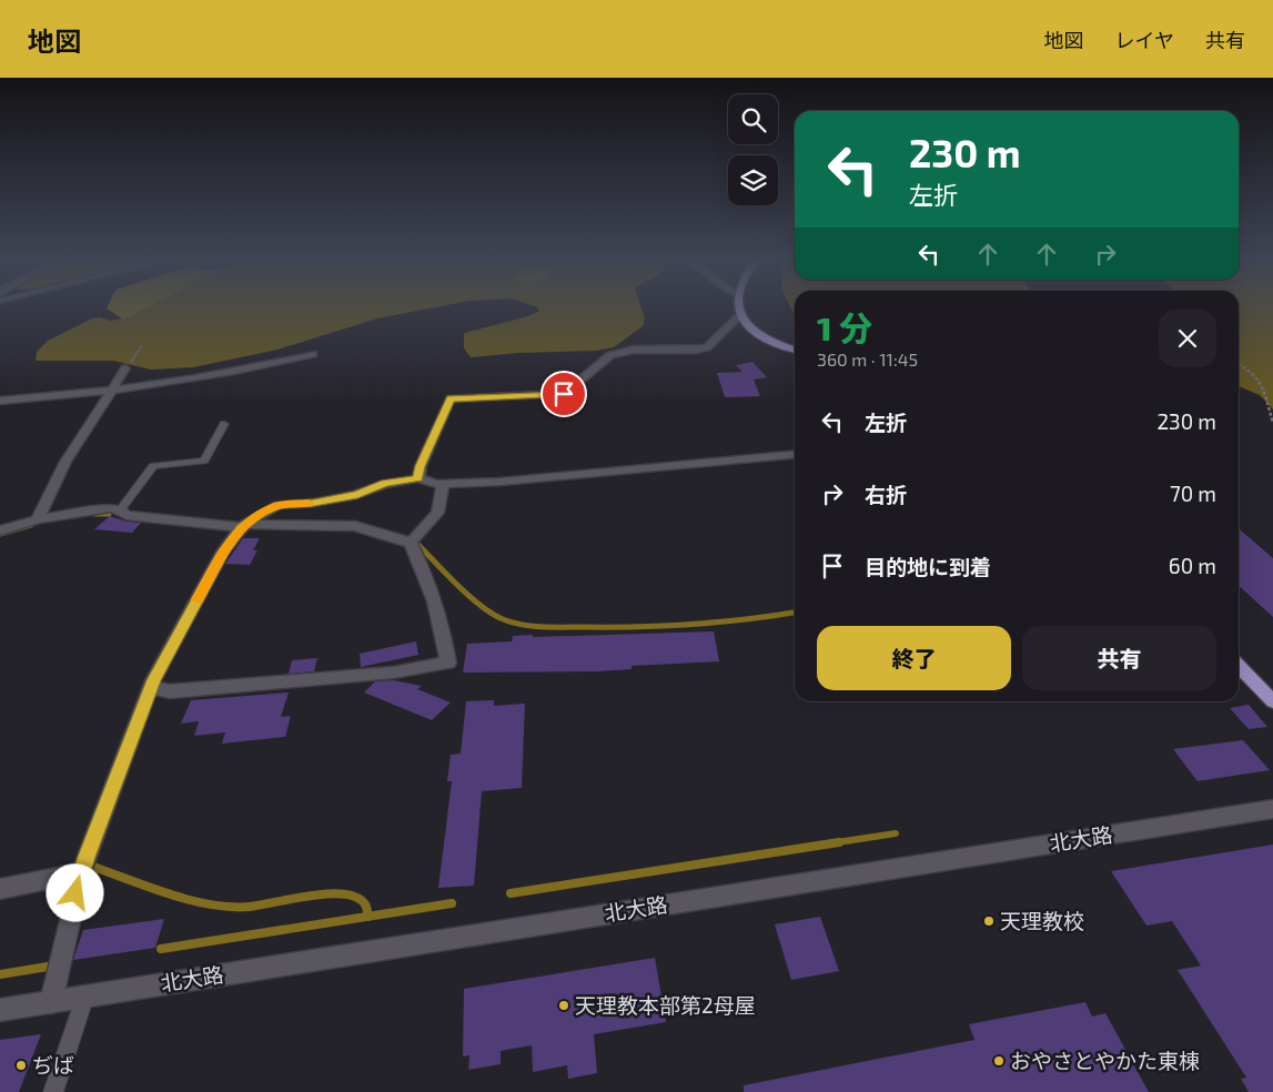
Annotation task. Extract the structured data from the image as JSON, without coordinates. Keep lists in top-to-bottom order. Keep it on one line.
{"streets":{"street":["北大路"]},"places":["天理教校","天理教本部第2母屋","おやさとやかた東棟","ぢば"],"page":{"header":"地図","nav":["地図","レイヤ","共有"],"turn":["230 m","左折"],"heading":["1 分","360 m · 11:45"],"list":[{"name":"左折","value":"230 m"},{"name":"右折","value":"70 m"},{"name":"目的地に到着","value":"60 m"}],"buttons":["終了","共有"]}}
